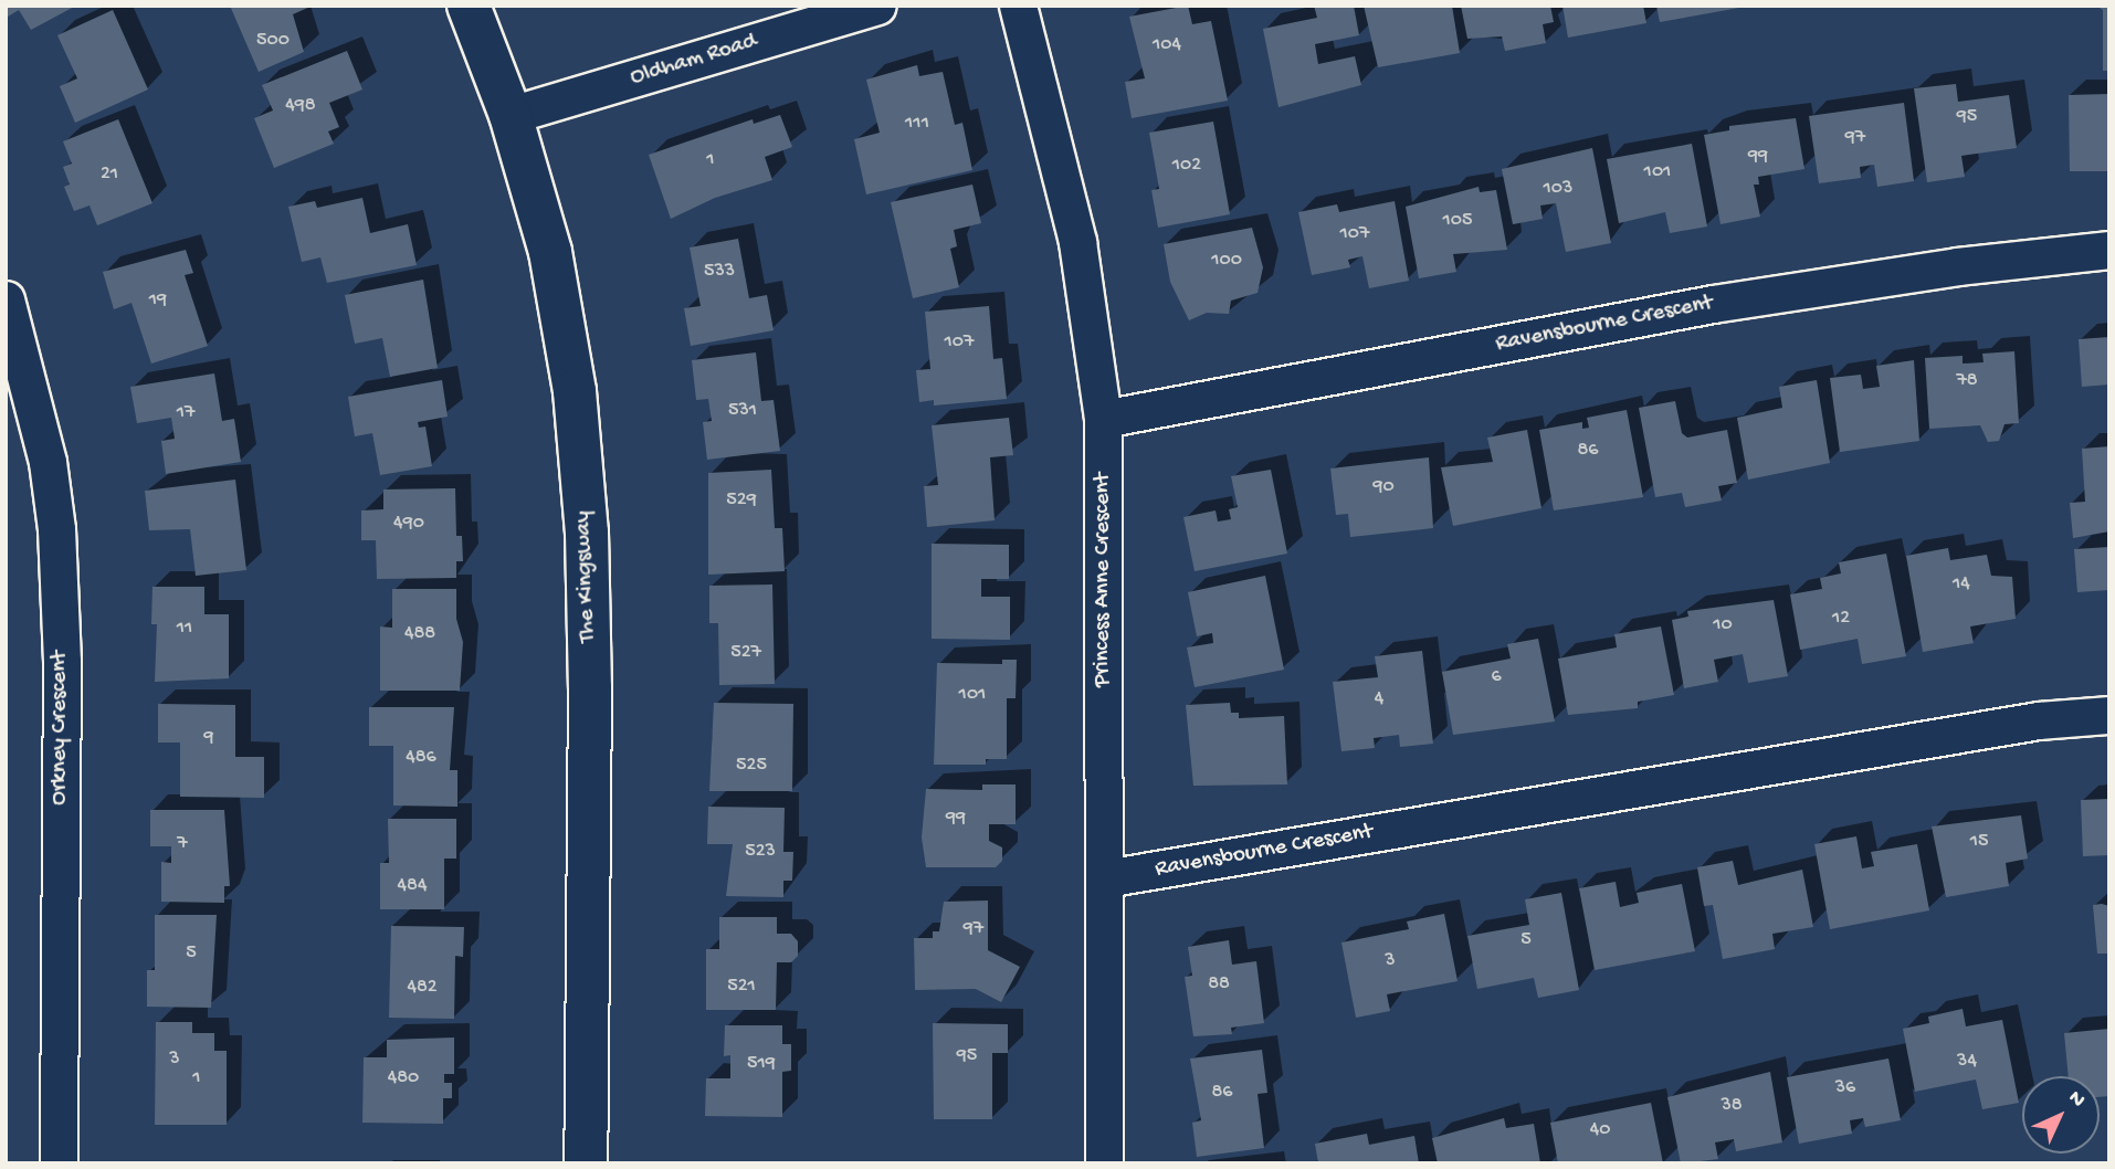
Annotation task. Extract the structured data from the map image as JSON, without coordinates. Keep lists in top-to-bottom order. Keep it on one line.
{"streets":{"street":["Oldham Road","Ravensbourne Crescent","The Kingsway","Princess Anne Crescent","Orkney Crescent"]},"crossings":[["Oldham Road","The Kingsway"],["Ravensbourne Crescent","Princess Anne Crescent"]],"house_numbers":["500","104","498","95","111","97","99","1","102","101","21","103","105","107","100","533","19","107","78","531","17","86","90","529","490","14","12","10","11","488","527","6","101","4","9","486","525","99","15","7","523","484","97","5","5","3","88","521","482","95","3","34","519","1","480","36","86","38","40"],"north":"top right"}
